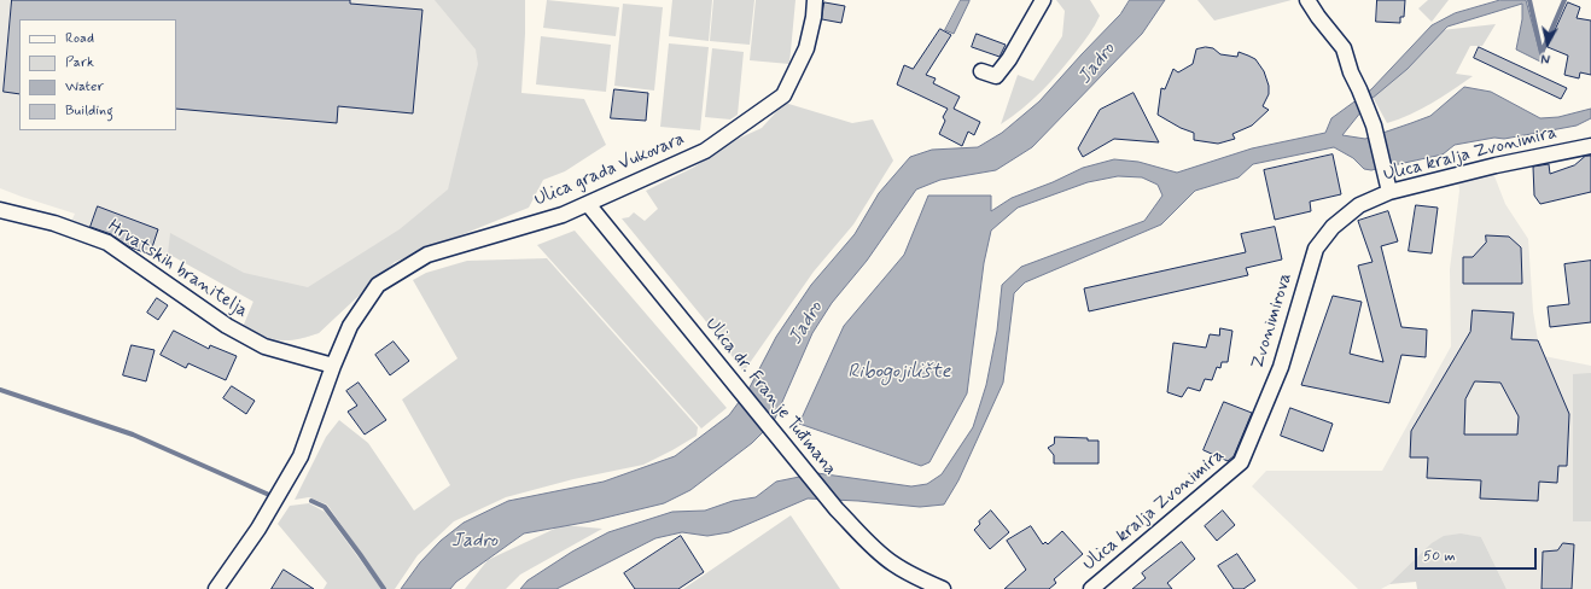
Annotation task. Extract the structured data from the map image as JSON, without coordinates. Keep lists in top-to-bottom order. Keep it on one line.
{"streets":{"street":["Ulica kralja Zvonimira","Ulica grada Vukovara","Hrvatskih branitelja","Zvonimirova","Ulica dr. Franje Tuđmana"]},"crossings":[["Ulica kralja Zvonimira","Zvonimirova"],["Ulica grada Vukovara","Hrvatskih branitelja"],["Ulica grada Vukovara","Ulica dr. Franje Tuđmana"]],"water":["Jadro","Ribogojilište"],"legend":["Road","Park","Water","Building"],"scale_bar":"50 m","north":"bottom"}
